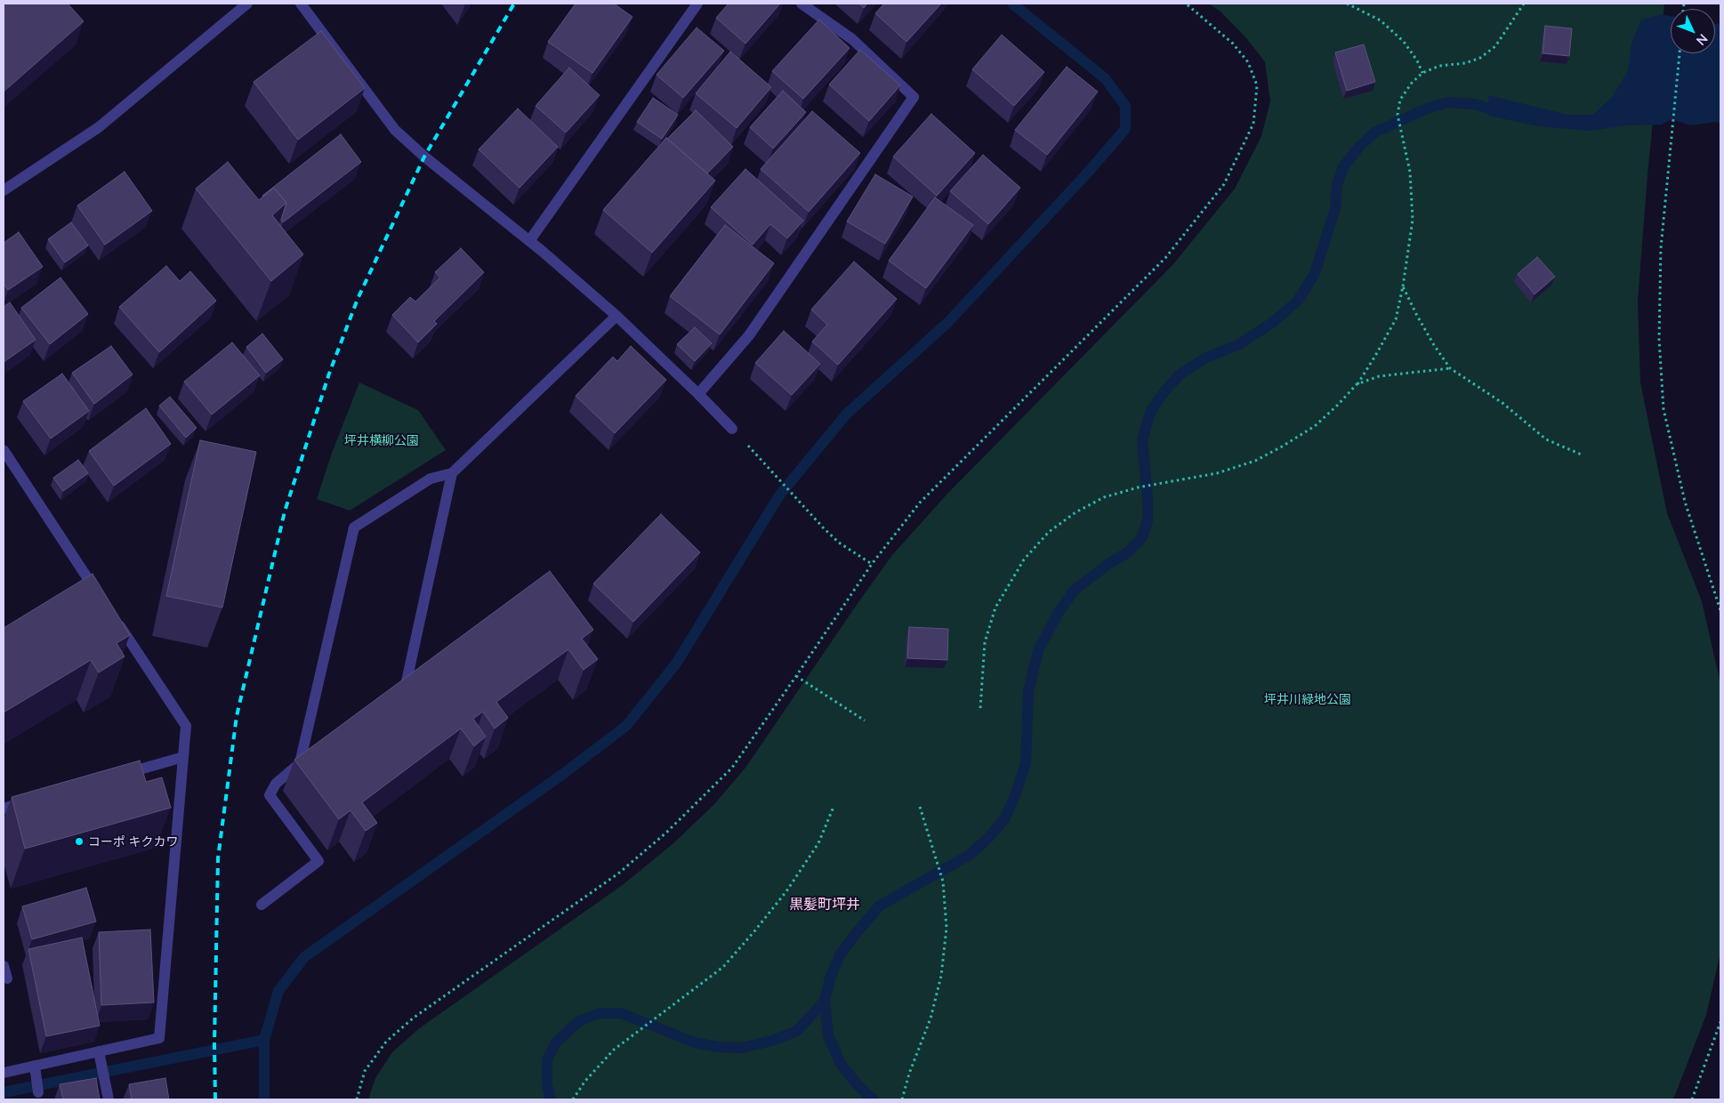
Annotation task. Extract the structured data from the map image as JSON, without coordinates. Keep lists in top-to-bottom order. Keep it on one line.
{"districts":["黒髪町坪井"],"parks":["坪井横柳公園","坪井川緑地公園"],"places":["コーポ キクカワ"],"north":"bottom right"}
